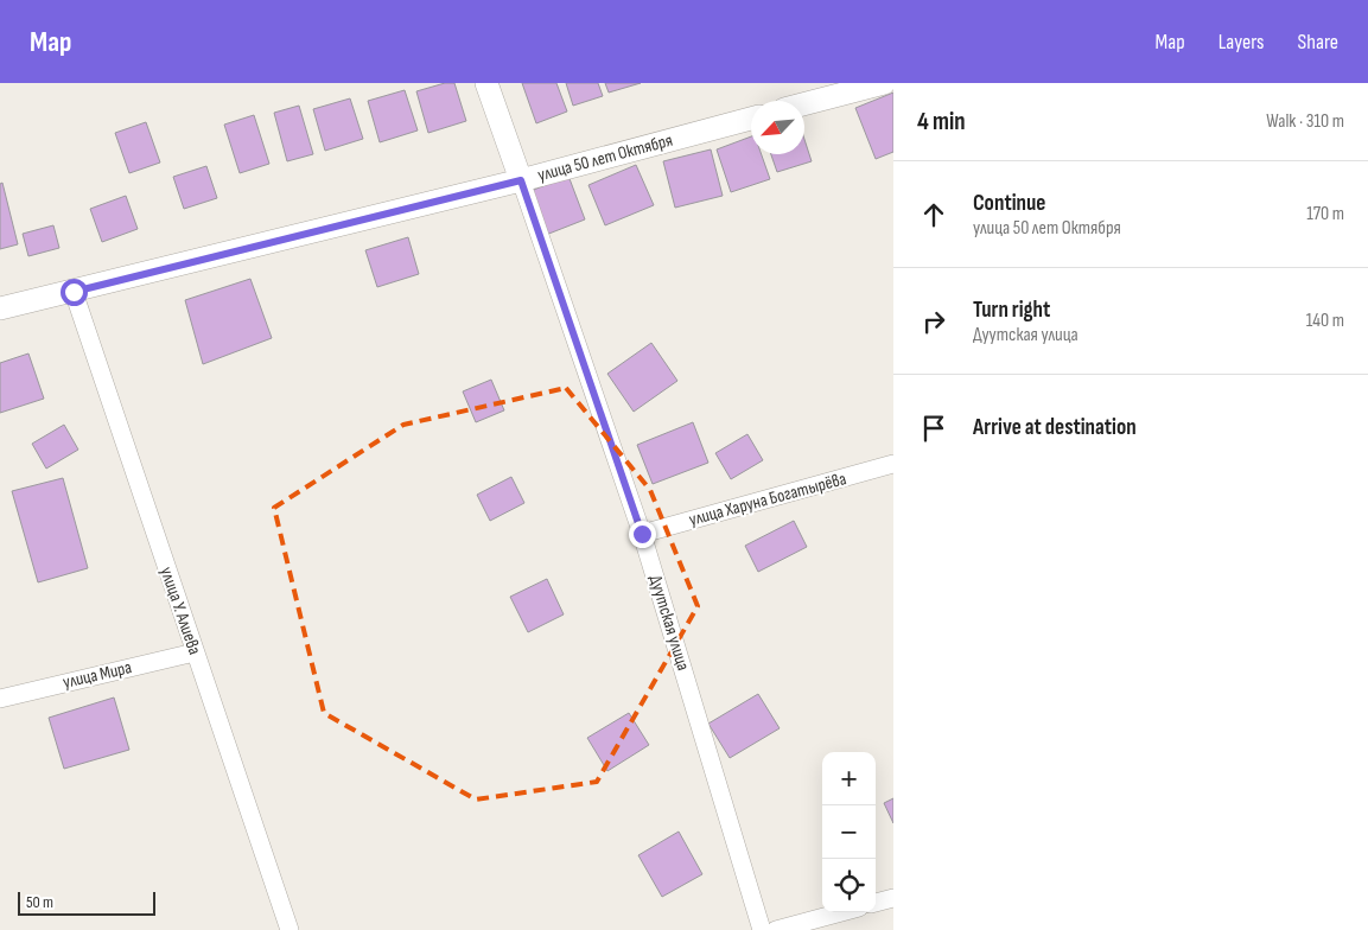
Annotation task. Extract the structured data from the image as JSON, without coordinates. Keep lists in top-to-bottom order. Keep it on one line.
{"streets":{"street":["улица 50 лет Октября","улица Харуна Богатырёва","улица У. Алиева","Дуутская улица","улица Мира"]},"crossings":[["улица 50 лет Октября","улица У. Алиева"],["улица 50 лет Октября","Дуутская улица"],["улица Харуна Богатырёва","Дуутская улица"],["улица У. Алиева","улица Мира"]],"scale_bar":"50 m","north":"bottom left","page":{"header":"Map","nav":["Map","Layers","Share"],"heading":["4 min","Walk · 310 m"],"list":[["Continue","улица 50 лет Октября","170 m"],["Turn right","Дуутская улица","140 m"],"Arrive at destination"],"map_buttons":["+","−"],"scale":"50 m"}}
